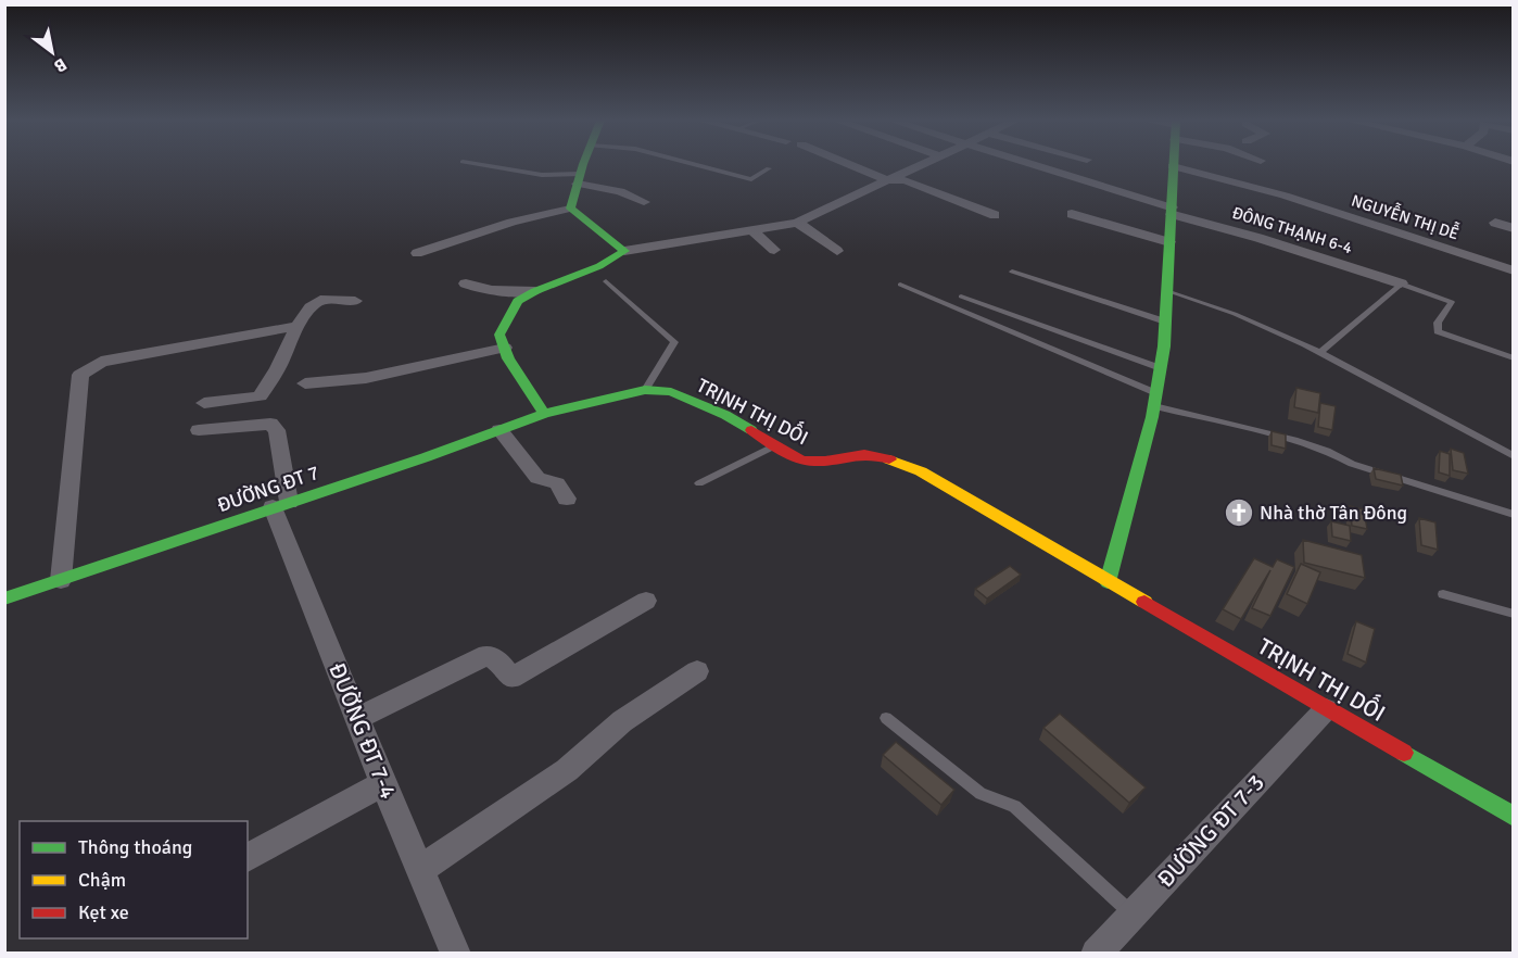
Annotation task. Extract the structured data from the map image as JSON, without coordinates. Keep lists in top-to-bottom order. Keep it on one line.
{"streets":{"street":["NGUYỄN THỊ DỄ","ĐÔNG THẠNH 6-4","TRỊNH THỊ DỐI","ĐƯỜNG ĐT 7","ĐƯỜNG ĐT 7-4","ĐƯỜNG ĐT 7-3"]},"crossings":[["TRỊNH THỊ DỐI","ĐƯỜNG ĐT 7"],["TRỊNH THỊ DỐI","ĐƯỜNG ĐT 7-3"],["ĐƯỜNG ĐT 7","ĐƯỜNG ĐT 7-4"]],"places":{"church":["Nhà thờ Tân Đông"]},"legend":["Thông thoáng","Chậm","Kẹt xe"],"north":"bottom right"}
